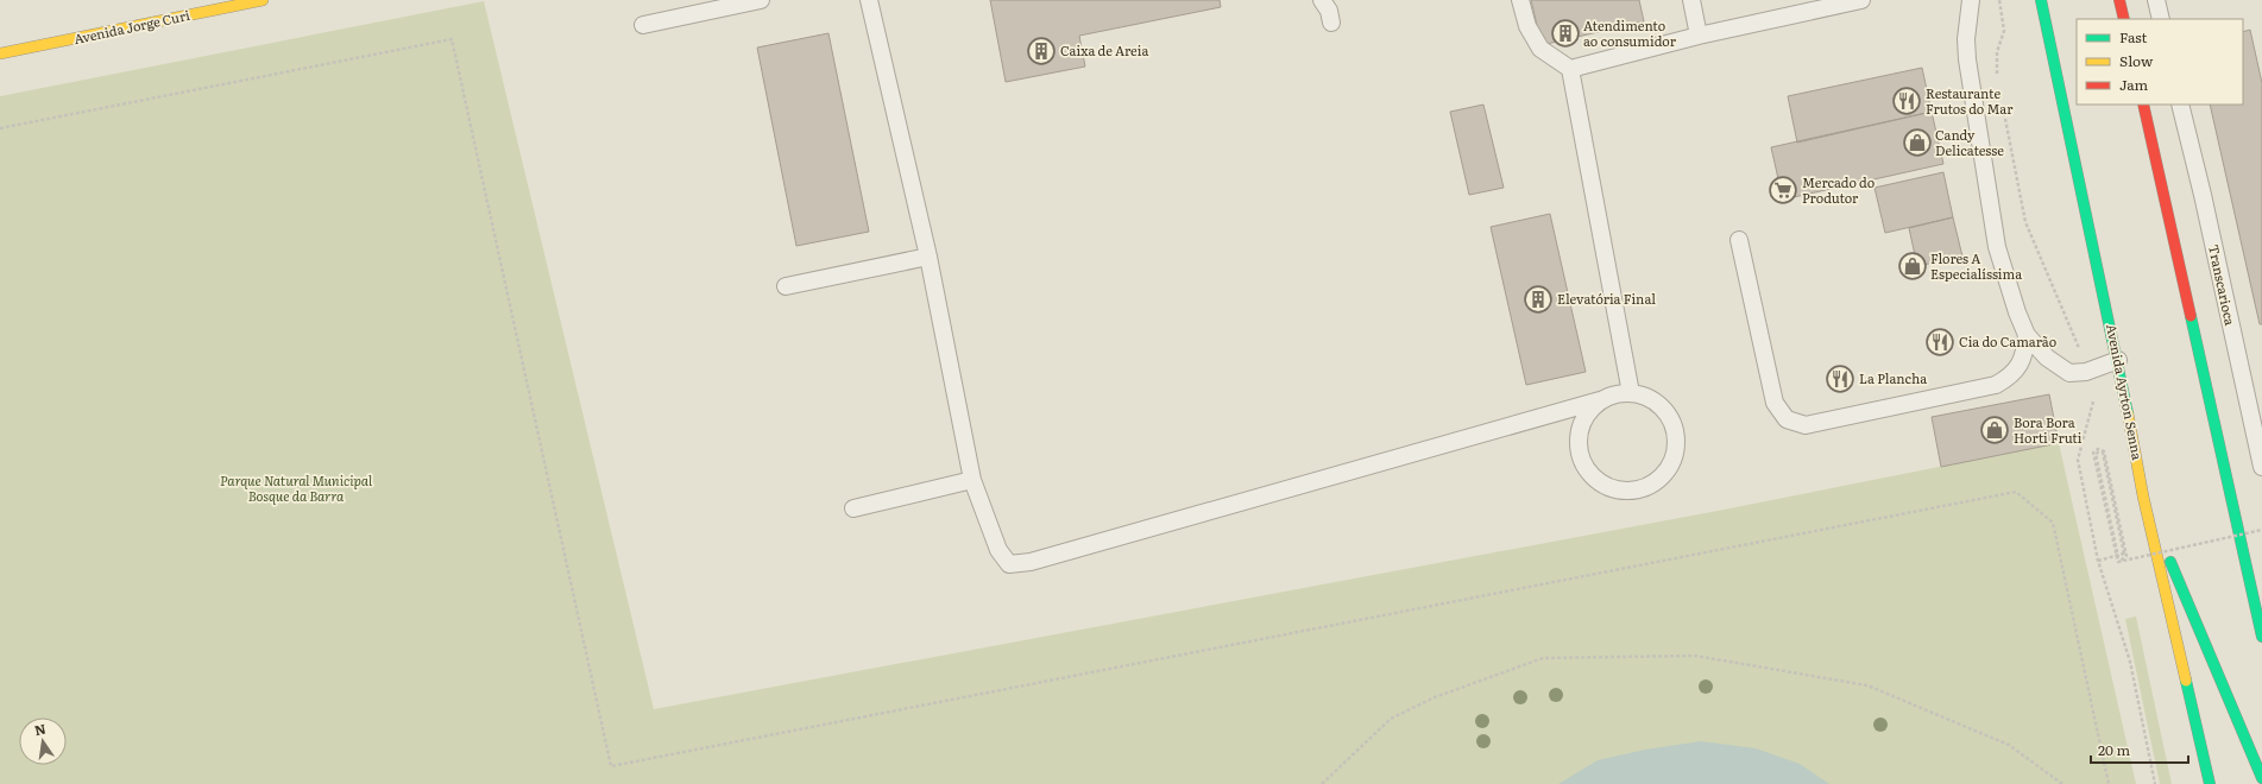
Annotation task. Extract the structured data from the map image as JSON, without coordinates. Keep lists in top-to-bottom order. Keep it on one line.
{"streets":{"main road":["Avenida Jorge Curi","Avenida Ayrton Senna"],"lane":["Transcarioca"]},"parks":["Parque Natural Municipal Bosque da Barra"],"places":{"building":["Atendimento ao consumidor","Caixa de Areia","Elevatória Final"],"restaurant":["Restaurante Frutos do Mar","Cia do Camarão","La Plancha"],"shop":["Candy Delicatesse","Flores A Especialíssima","Bora Bora Horti Fruti"],"supermarket":["Mercado do Produtor"]},"legend":["Fast","Slow","Jam"],"scale_bar":"20 m","north":"top"}
